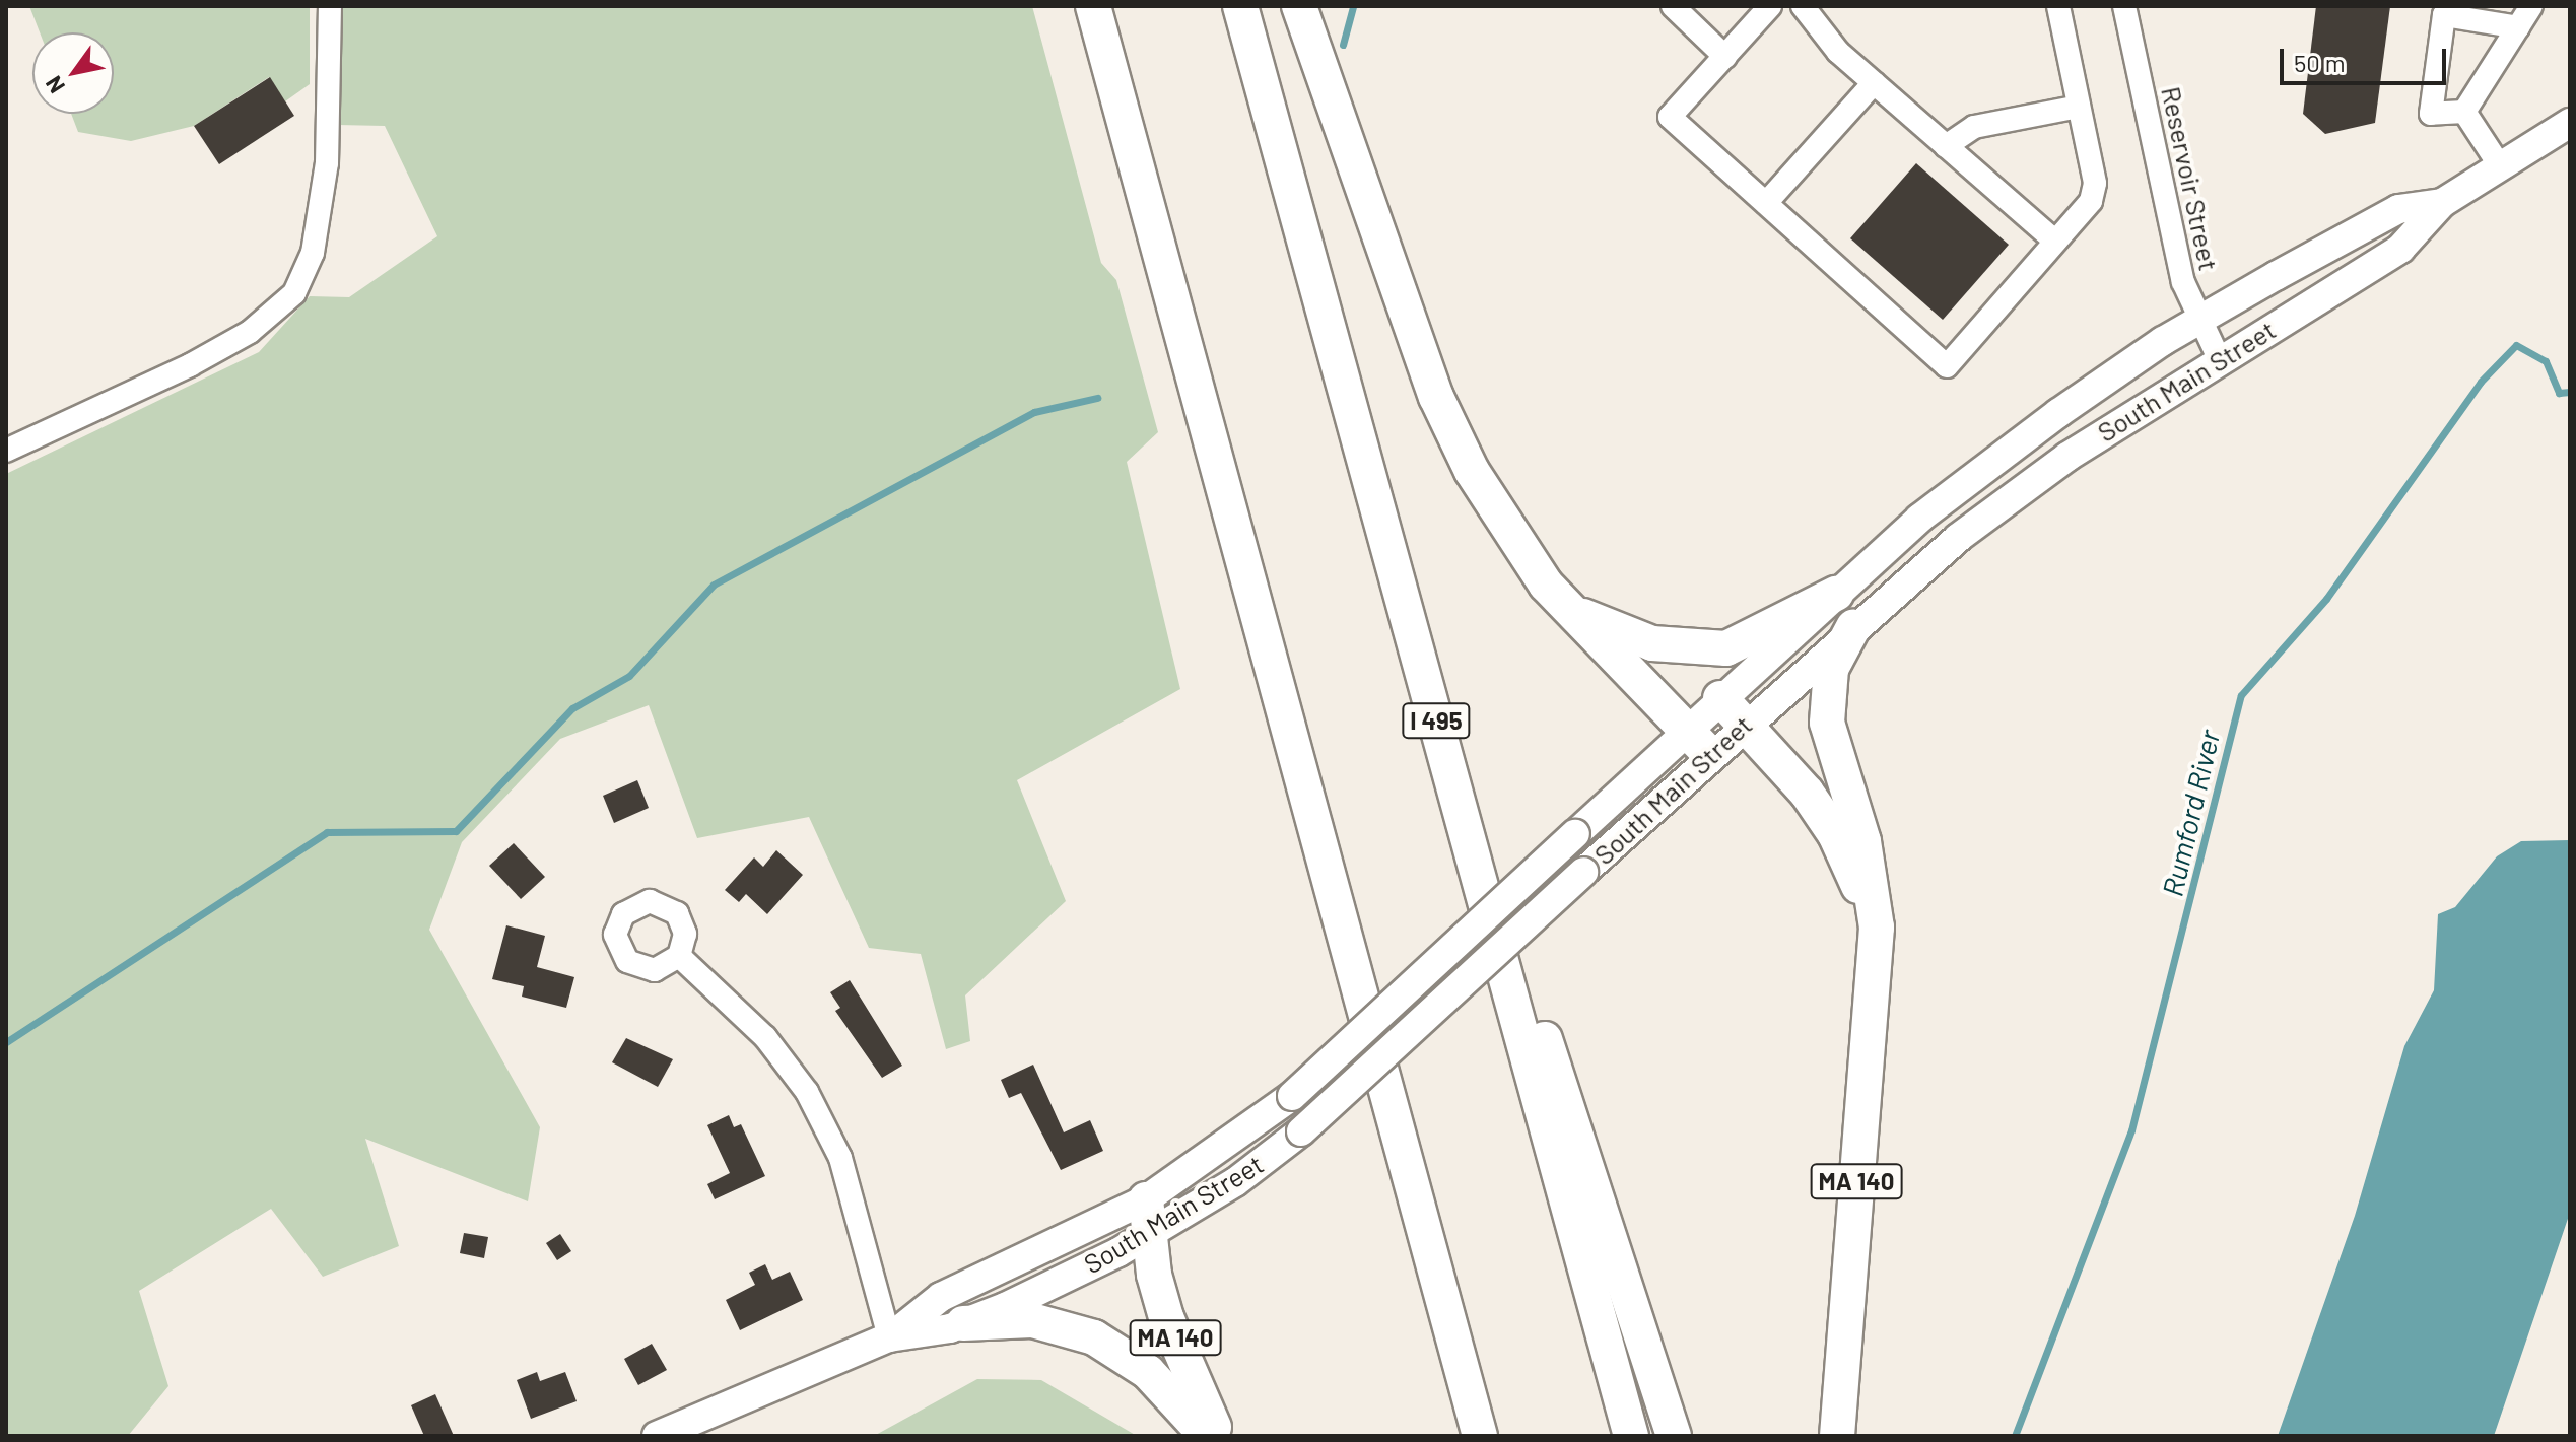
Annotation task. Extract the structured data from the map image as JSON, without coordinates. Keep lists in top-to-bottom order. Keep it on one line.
{"streets":{"highway":["I 495","MA 140"],"main road":["South Main Street"],"street":["Reservoir Street"]},"crossings":[["Reservoir Street","South Main Street"],["South Main Street","MA 140"]],"water":["Rumford River"],"scale_bar":"50 m","north":"bottom left"}
